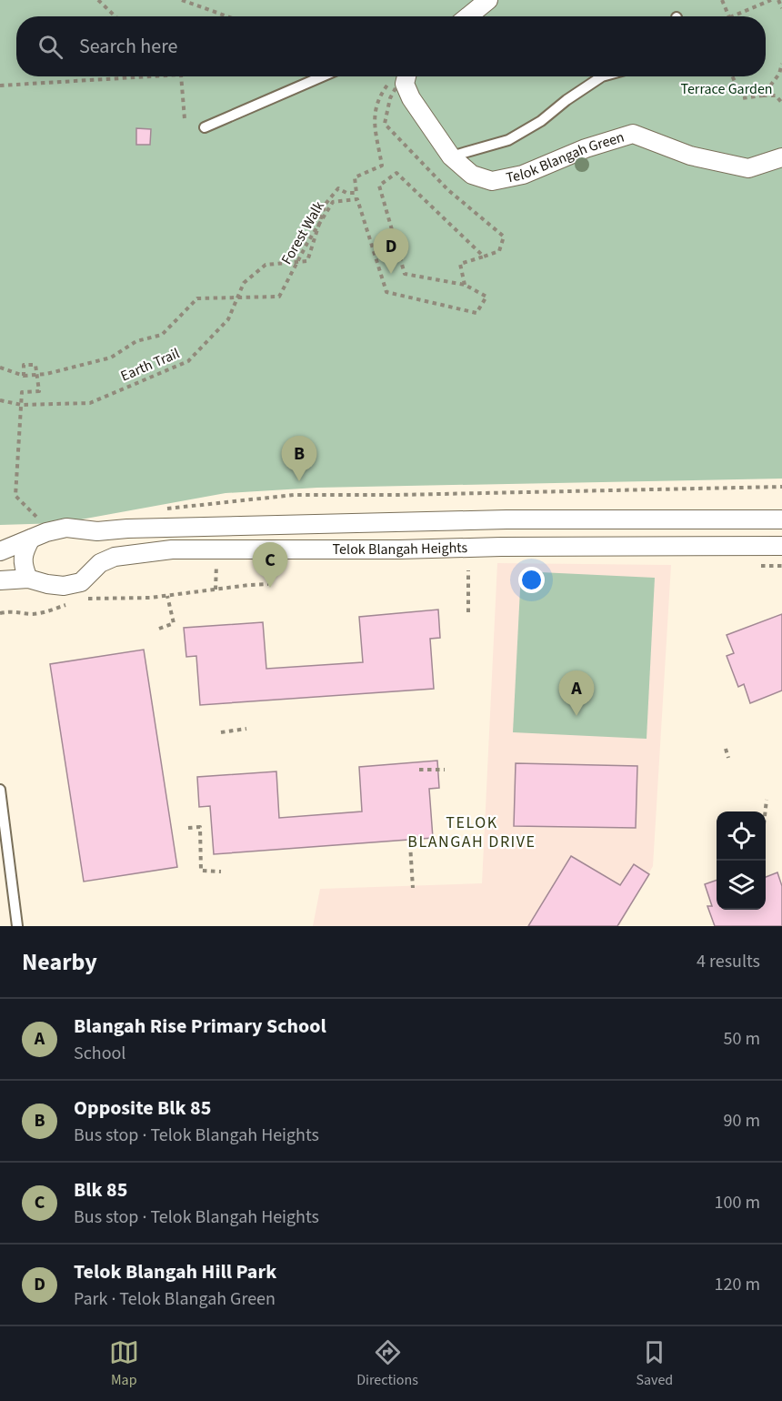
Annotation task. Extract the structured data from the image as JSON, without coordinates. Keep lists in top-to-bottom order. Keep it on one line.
{"streets":{"street":["Telok Blangah Green","Telok Blangah Heights"],"path":["Forest Walk","Earth Trail"]},"districts":["TELOK BLANGAH DRIVE"],"parks":["Terrace Garden"],"page":{"search":"Search here","pins":["D","B","C","A"],"heading":["Nearby","4 results"],"list":[{"mark":"A","name":"Blangah Rise Primary School","note":"School","value":"50 m"},{"mark":"B","name":"Opposite Blk 85","note":"Bus stop · Telok Blangah Heights","value":"90 m"},{"mark":"C","name":"Blk 85","note":"Bus stop · Telok Blangah Heights","value":"100 m"},{"mark":"D","name":"Telok Blangah Hill Park","note":"Park · Telok Blangah Green","value":"120 m"}],"nav":["Map","Directions","Saved"]}}
